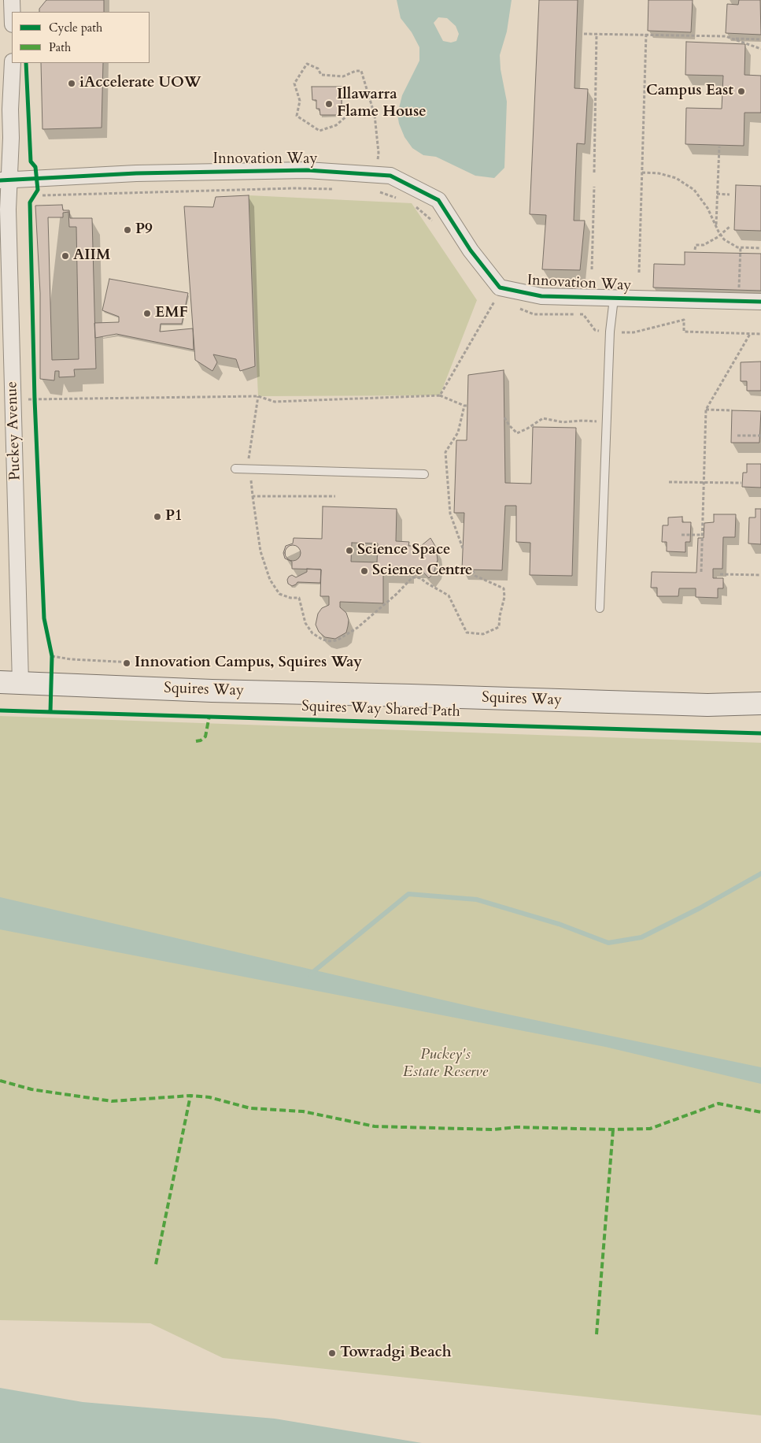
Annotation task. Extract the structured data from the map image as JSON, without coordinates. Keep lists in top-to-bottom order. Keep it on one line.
{"streets":{"main road":["Squires Way"],"street":["Innovation Way","Puckey Avenue"],"cycle path":["Squires Way Shared Path"]},"crossings":[["Innovation Way","Puckey Avenue"],["Puckey Avenue","Squires Way"]],"parks":["Puckey's Estate Reserve"],"places":["iAccelerate UOW","Campus East","Illawarra Flame House","P9","AIIM","EMF","P1","Science Space","Science Centre","Innovation Campus, Squires Way","Towradgi Beach"],"legend":["Cycle path","Path"]}
